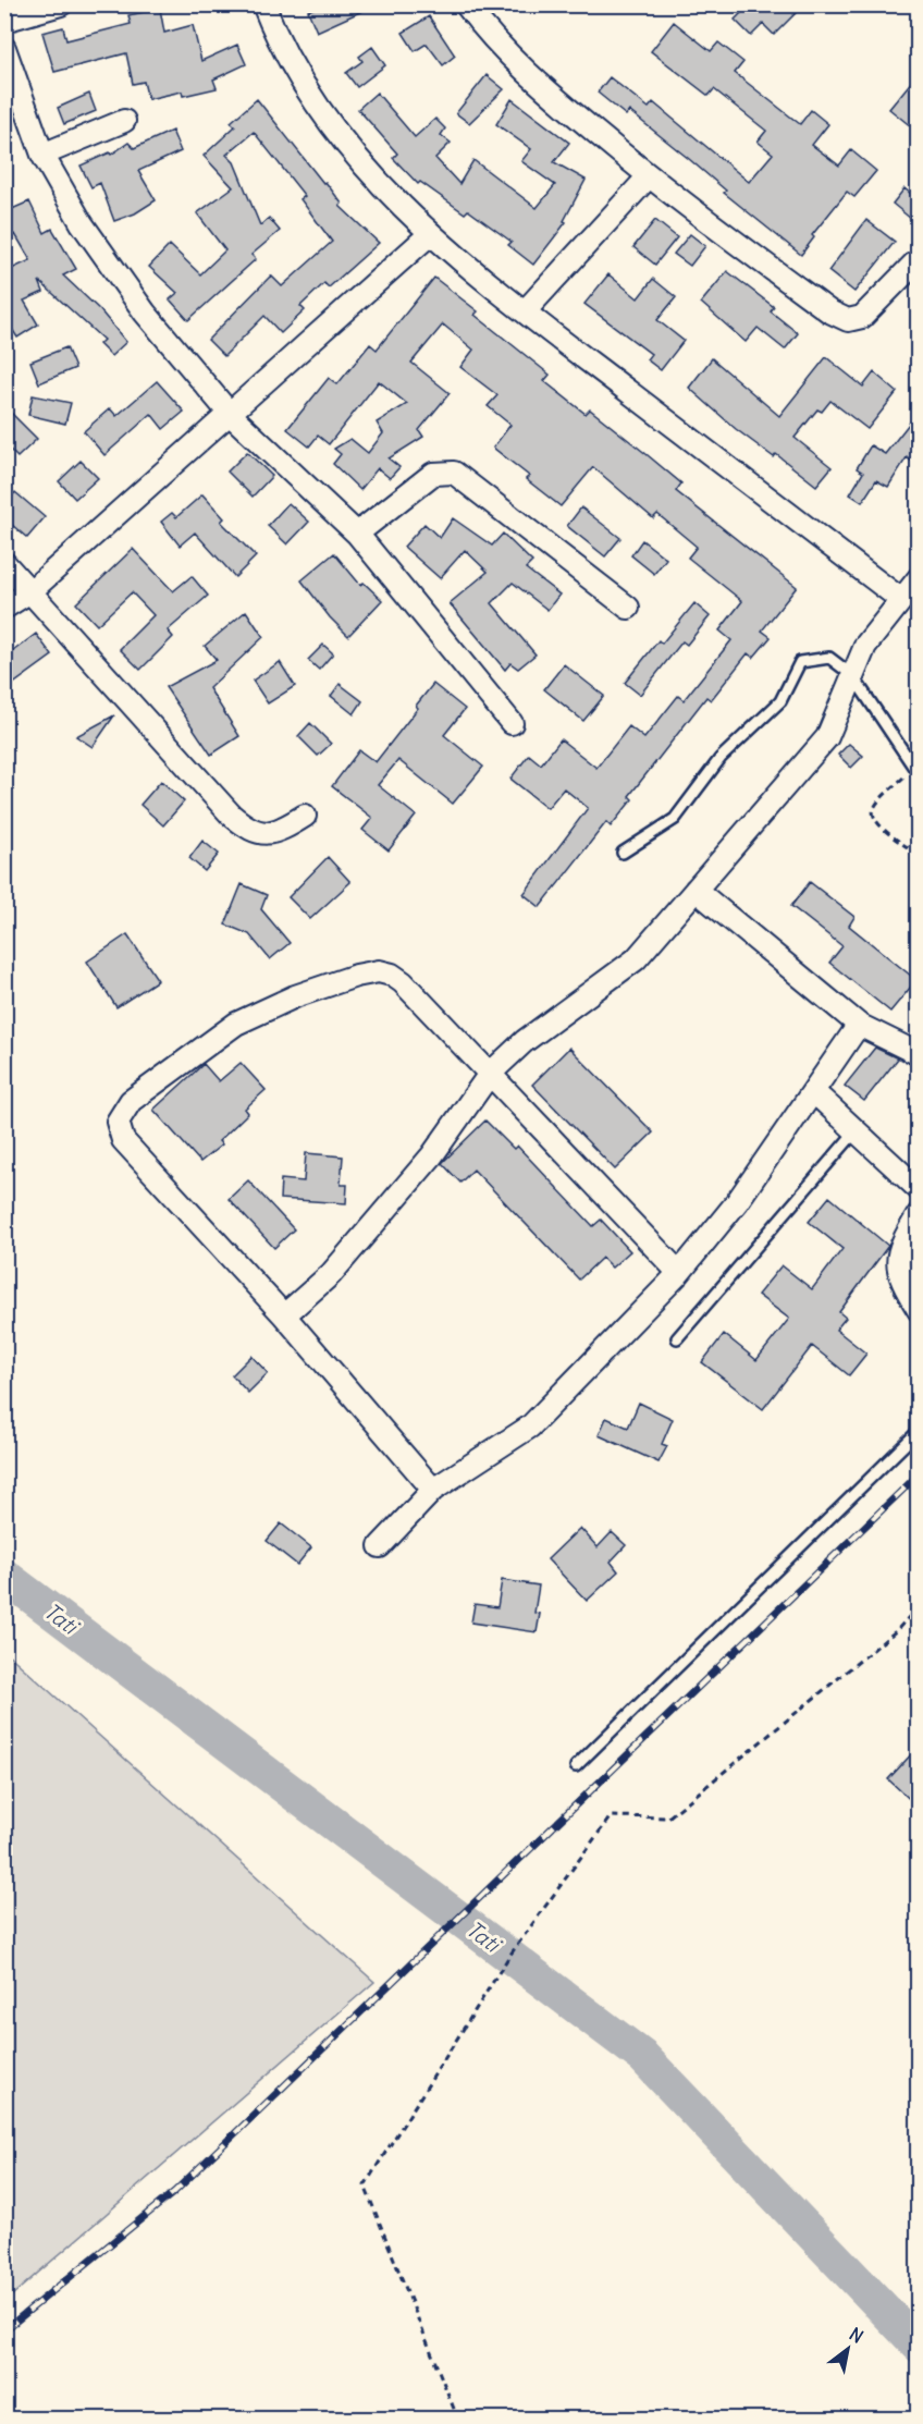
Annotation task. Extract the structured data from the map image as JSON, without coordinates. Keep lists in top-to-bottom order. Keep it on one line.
{"water":["Tati"],"north":"top right"}
